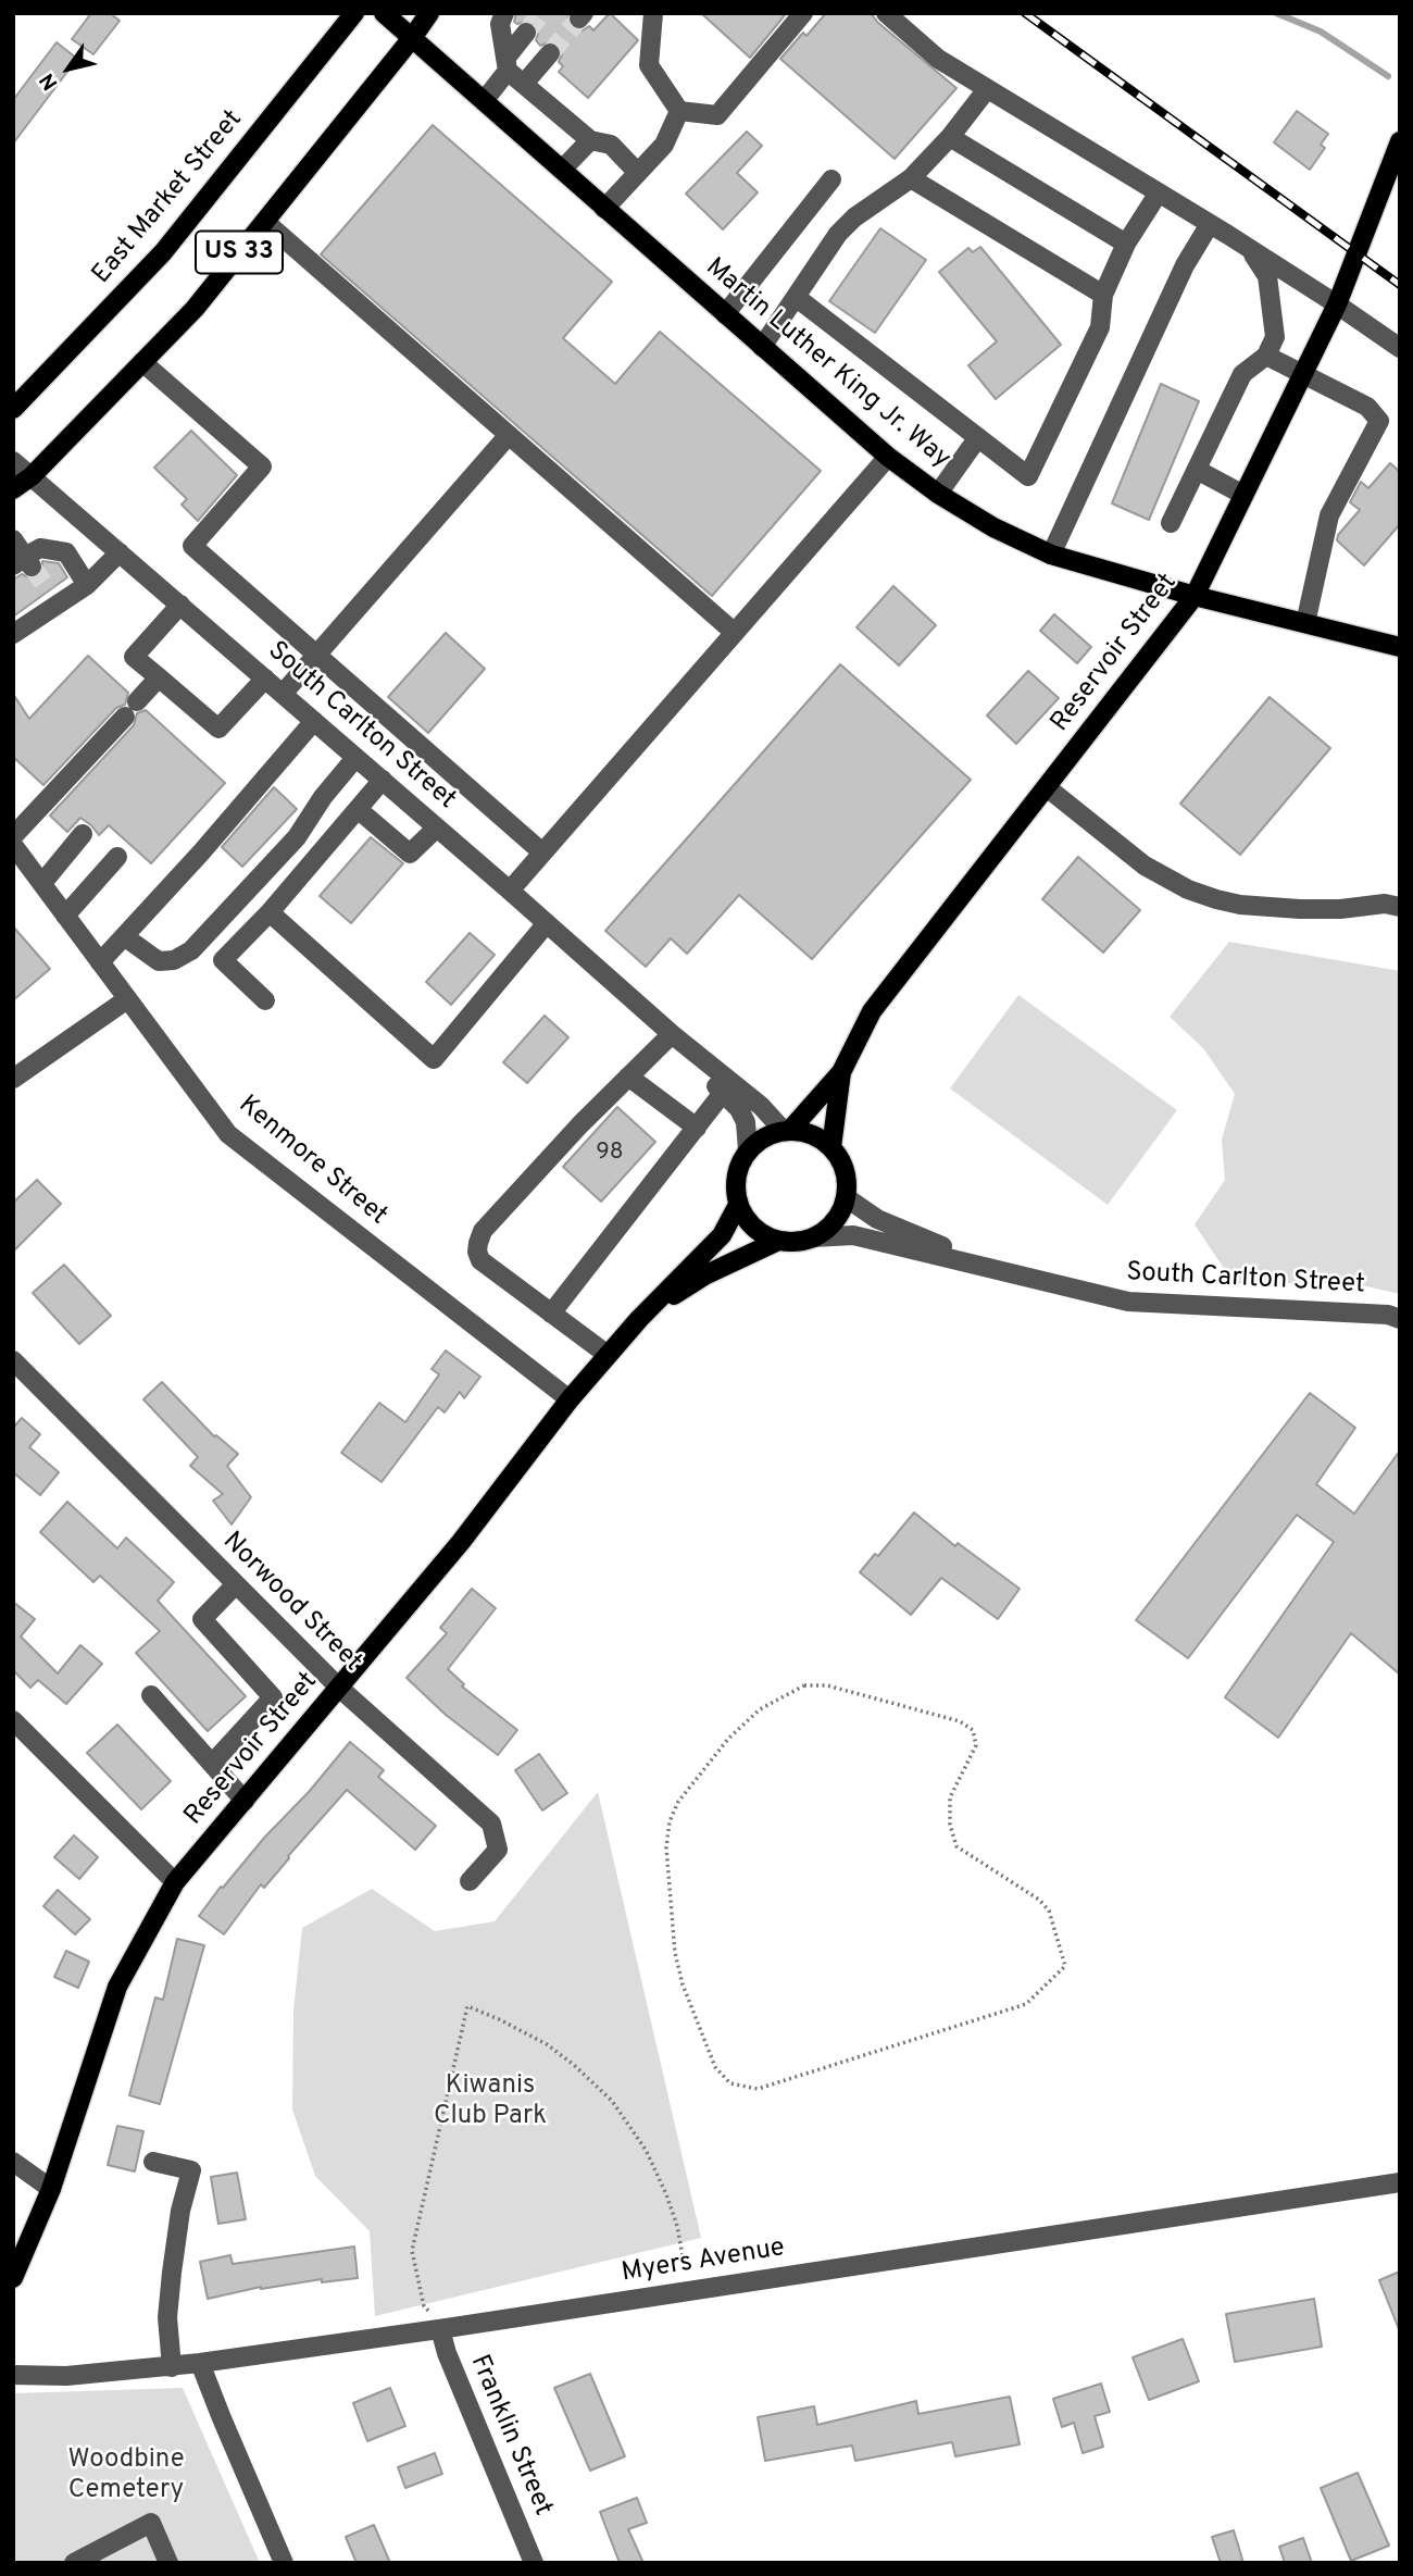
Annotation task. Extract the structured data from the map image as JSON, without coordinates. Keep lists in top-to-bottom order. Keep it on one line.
{"streets":{"main road":["East Market Street","US 33","Martin Luther King Jr. Way","Reservoir Street"],"street":["South Carlton Street","Kenmore Street","Norwood Street","Myers Avenue","Franklin Street"]},"crossings":[["US 33","Martin Luther King Jr. Way"],["US 33","South Carlton Street"],["Martin Luther King Jr. Way","Reservoir Street"],["Reservoir Street","South Carlton Street"],["Reservoir Street","Kenmore Street"],["Reservoir Street","Norwood Street"],["Myers Avenue","Franklin Street"]],"parks":["Kiwanis Club Park","Woodbine Cemetery"],"house_numbers":["98"],"north":"bottom left"}
